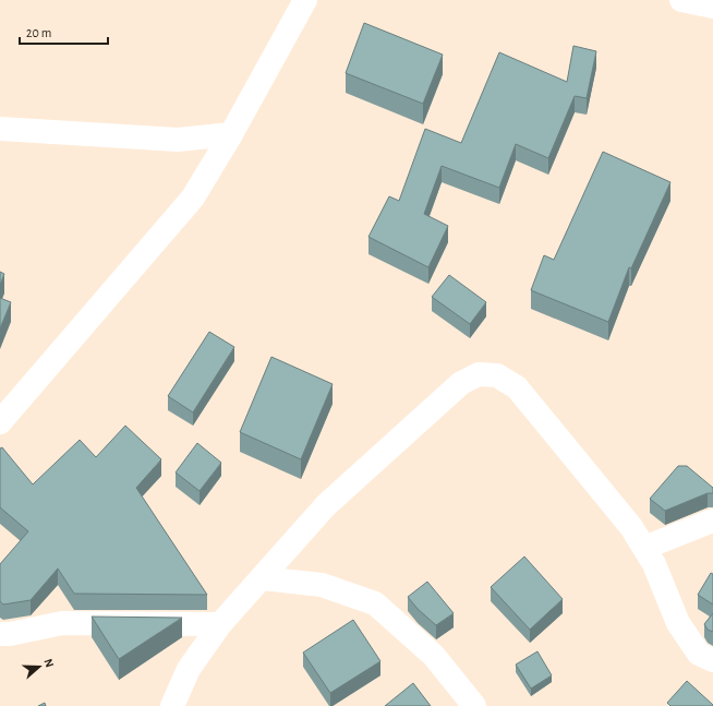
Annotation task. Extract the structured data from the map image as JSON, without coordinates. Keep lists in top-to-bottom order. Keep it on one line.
{"scale_bar":"20 m","north":"right"}
